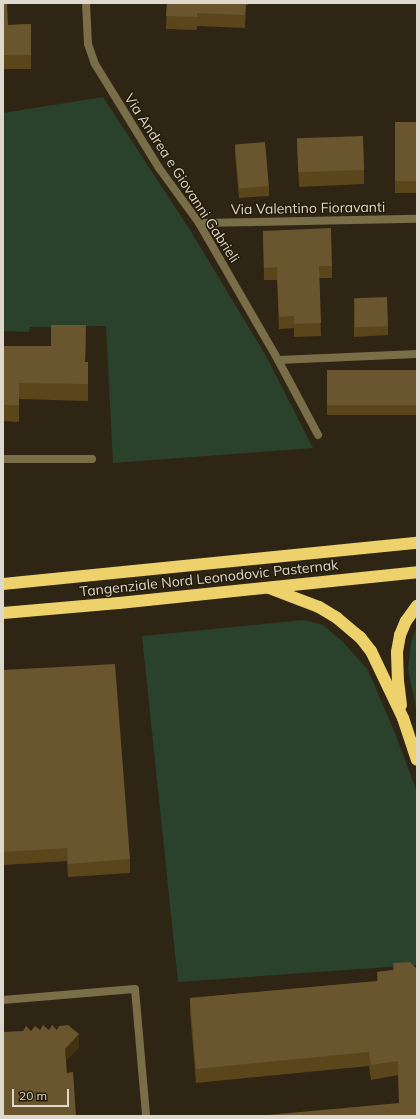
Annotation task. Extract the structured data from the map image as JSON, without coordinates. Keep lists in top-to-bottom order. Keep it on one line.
{"streets":{"highway":["Tangenziale Nord Leonodovic Pasternak"],"street":["Via Andrea e Giovanni Gabrieli","Via Valentino Fioravanti"]},"crossings":[["Via Andrea e Giovanni Gabrieli","Via Valentino Fioravanti"]],"scale_bar":"20 m"}
